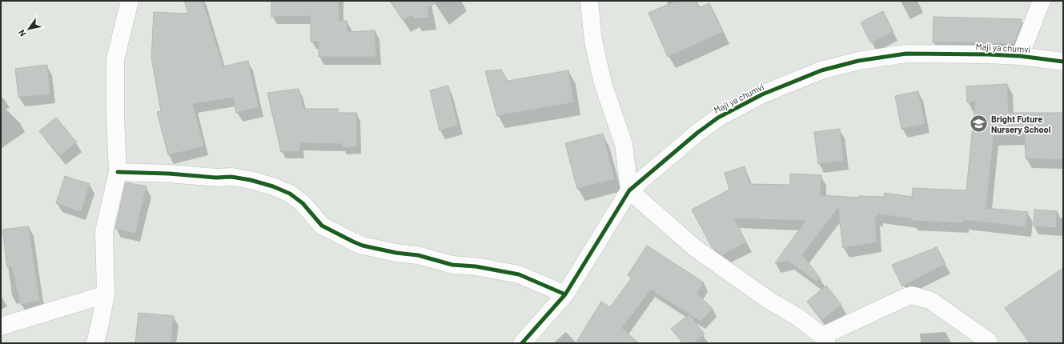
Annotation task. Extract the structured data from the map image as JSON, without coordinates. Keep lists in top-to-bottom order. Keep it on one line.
{"streets":{"street":["Maji ya chumvi"]},"places":{"school or university":["Bright Future Nursery School"]},"north":"bottom left"}
